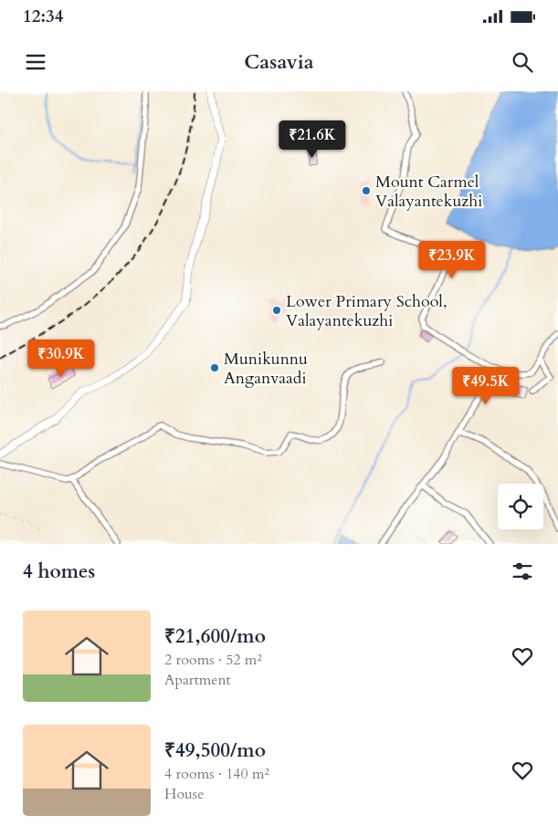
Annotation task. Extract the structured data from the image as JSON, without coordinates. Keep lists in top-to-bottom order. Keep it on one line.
{"places":["Mount Carmel Valayantekuzhi","Lower Primary School, Valayantekuzhi","Munikunnu Anganvaadi"],"page":{"status":"12:34","header":"Casavia","price":["₹21.6K","₹23.9K","₹30.9K","₹49.5K"],"heading":"4 homes","list":[{"name":"₹21,600/mo","note":"2 rooms · 52 m² · Apartment"},{"name":"₹49,500/mo","note":"4 rooms · 140 m² · House"}]}}
